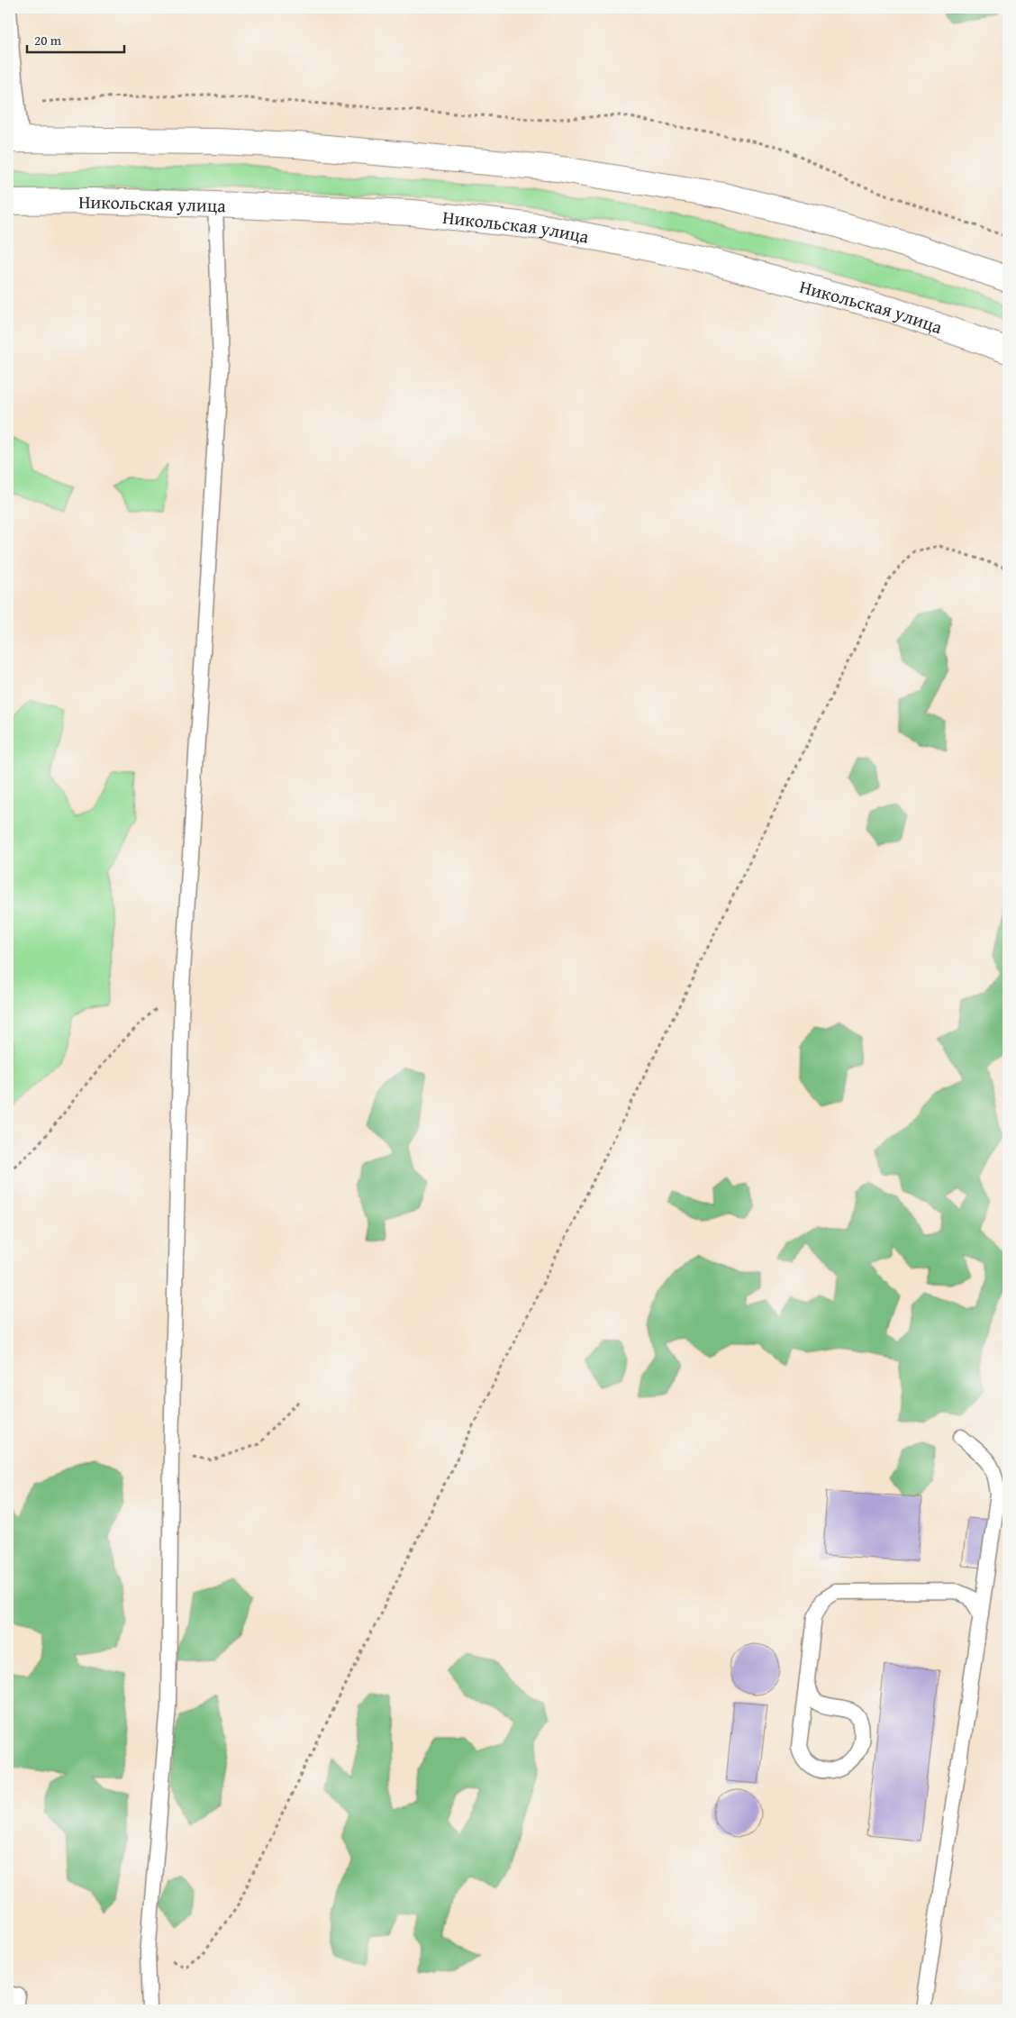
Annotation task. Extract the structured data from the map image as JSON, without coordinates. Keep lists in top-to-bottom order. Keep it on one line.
{"streets":{"street":["Никольская улица"]},"scale_bar":"20 m"}
